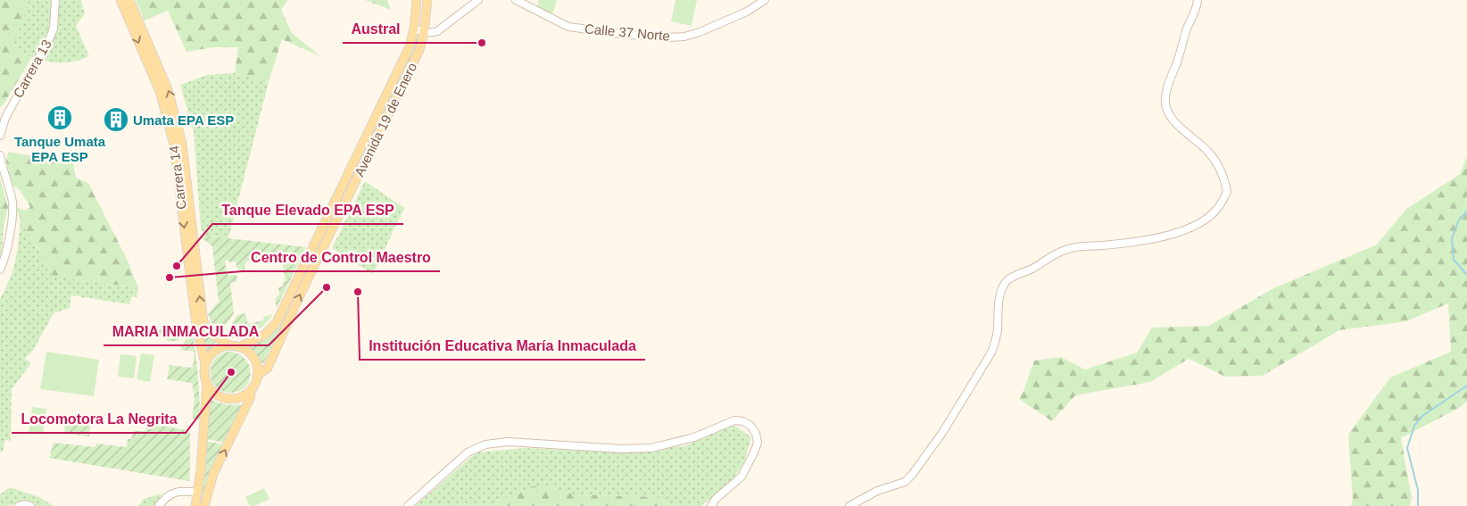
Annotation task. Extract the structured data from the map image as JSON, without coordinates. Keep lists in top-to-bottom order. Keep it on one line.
{"streets":{"main road":["Avenida 19 de Enero","Carrera 14"],"street":["Calle 37 Norte","Carrera 13"]},"crossings":[["Avenida 19 de Enero","Carrera 14"]],"places":{"other":["Austral","Tanque Elevado EPA ESP","Centro de Control Maestro","MARIA INMACULADA","Institución Educativa María Inmaculada","Locomotora La Negrita"],"building":["Tanque Umata EPA ESP","Umata EPA ESP"]}}
